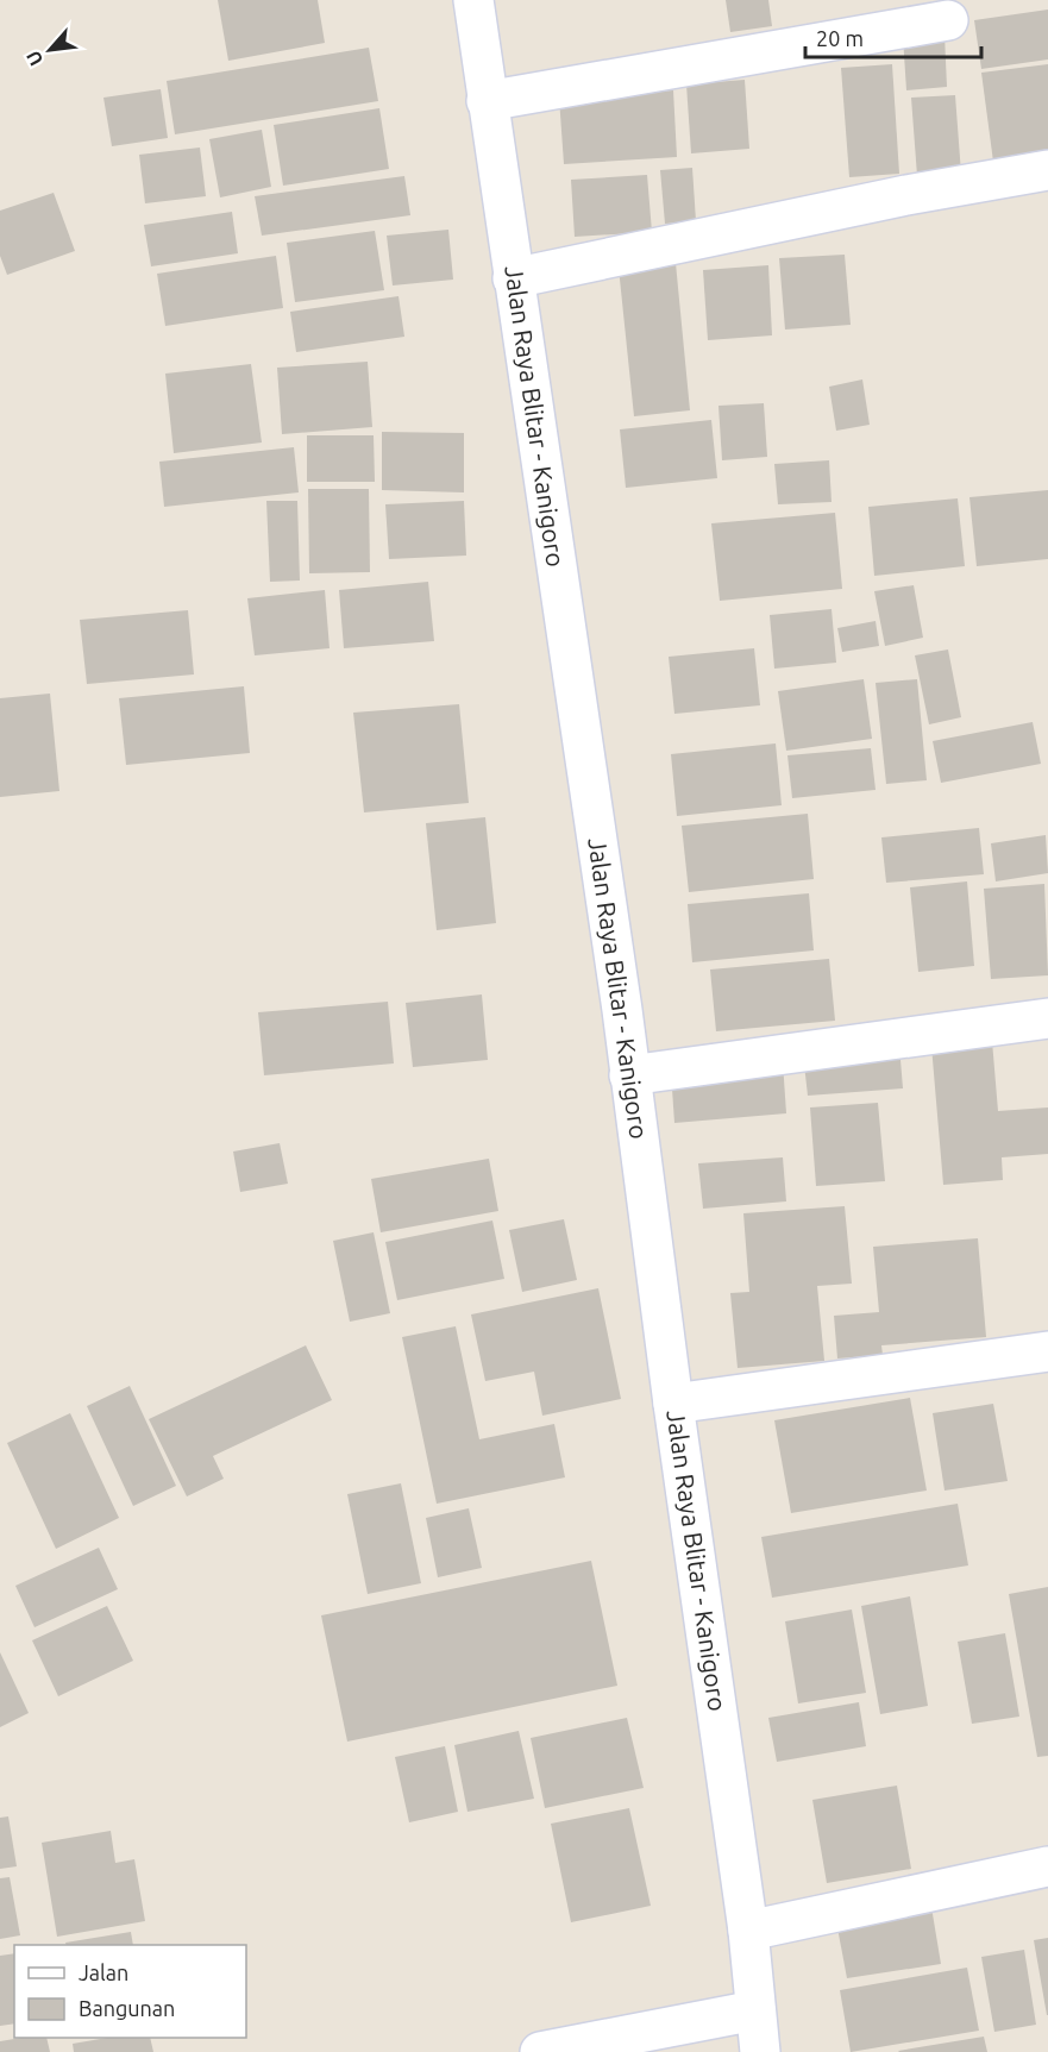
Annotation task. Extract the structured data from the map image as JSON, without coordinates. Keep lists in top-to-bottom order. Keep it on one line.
{"streets":{"street":["Jalan Raya Blitar - Kanigoro"]},"legend":["Jalan","Bangunan"],"scale_bar":"20 m","north":"bottom left"}
